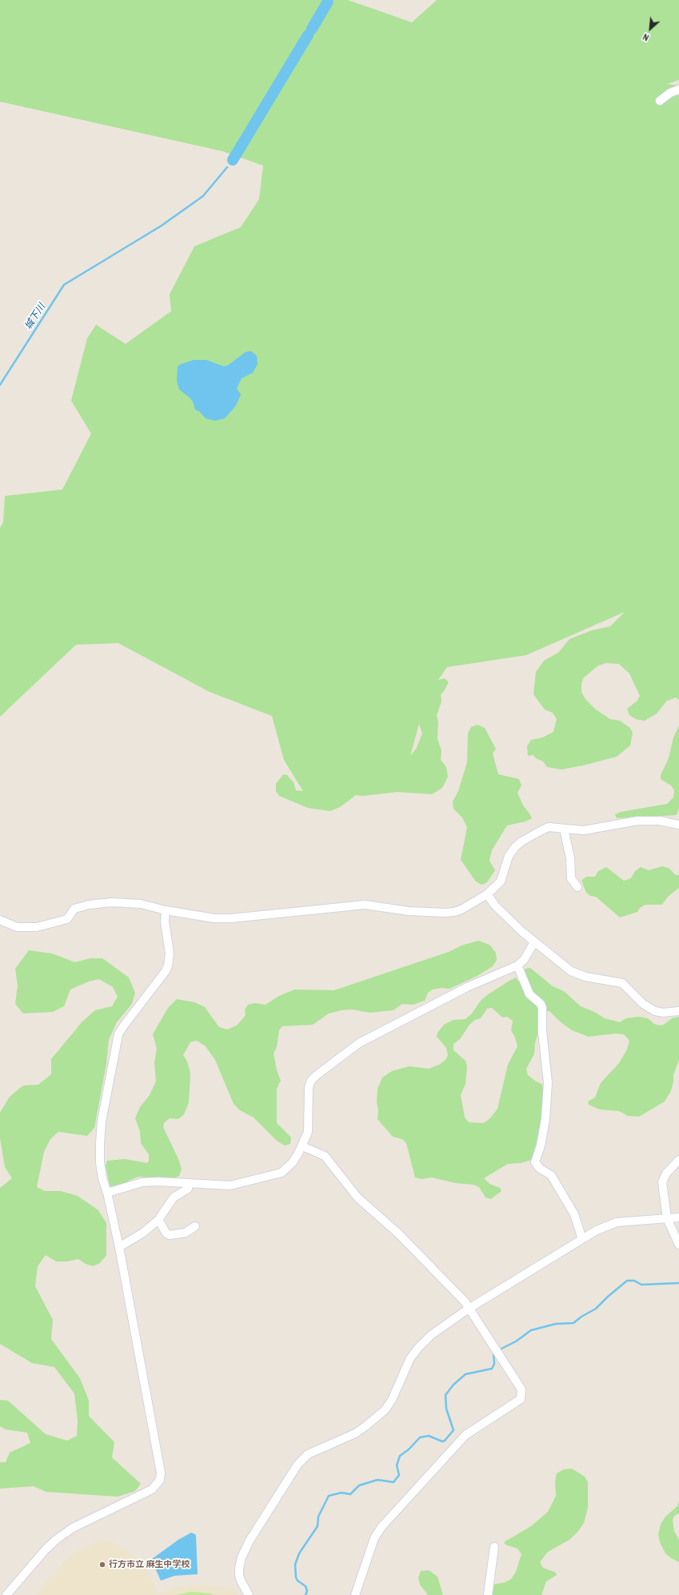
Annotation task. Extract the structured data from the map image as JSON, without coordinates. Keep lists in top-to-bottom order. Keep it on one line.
{"water":["城下川"],"places":["行方市立 麻生中学校"],"north":"bottom left"}
